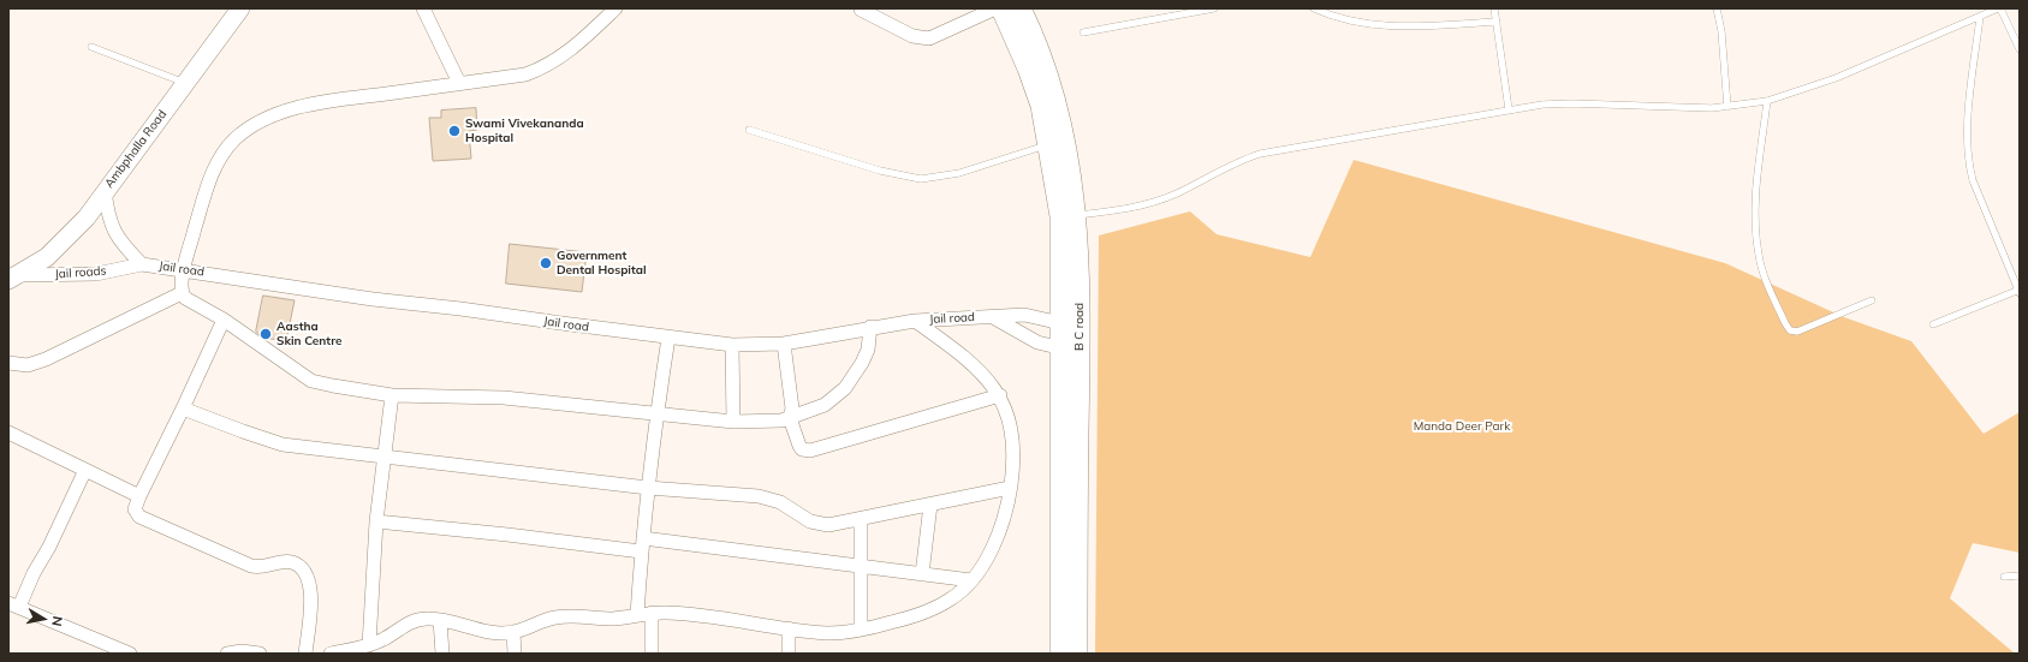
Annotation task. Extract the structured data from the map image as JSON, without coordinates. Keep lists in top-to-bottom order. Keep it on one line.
{"streets":{"main road":["Ambphalla Road","B C road"],"street":["Jail road","Jail roads"]},"crossings":[["Ambphalla Road","Jail roads"],["Jail road","Jail roads"]],"parks":["Manda Deer Park"],"places":["Swami Vivekananda Hospital","Government Dental Hospital","Aastha Skin Centre"],"north":"right"}
